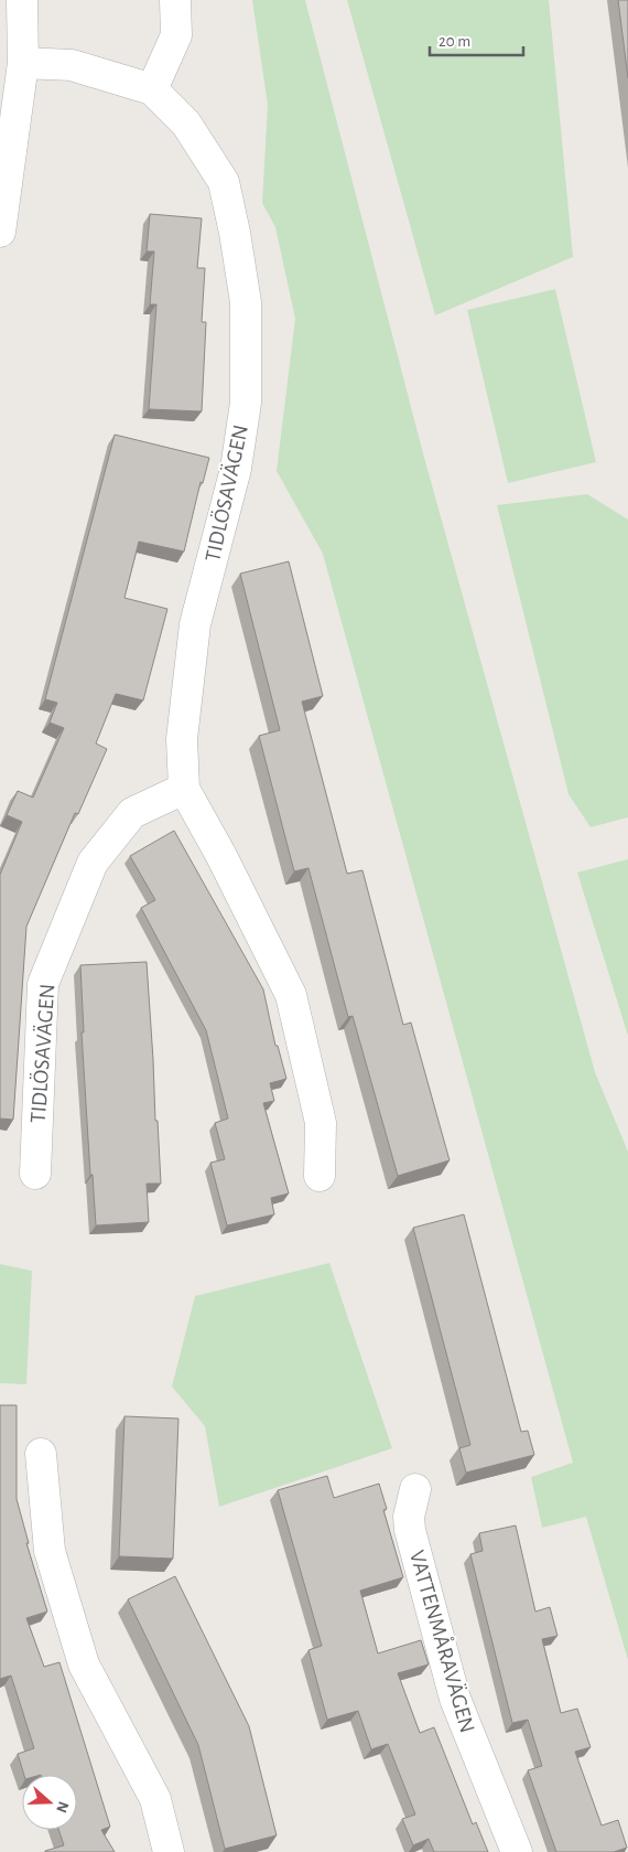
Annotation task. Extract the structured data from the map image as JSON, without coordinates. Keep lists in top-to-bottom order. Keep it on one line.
{"streets":{"street":["TIDLÖSAVÄGEN","VATTENMÅRAVÄGEN"]},"scale_bar":"20 m","north":"right"}
